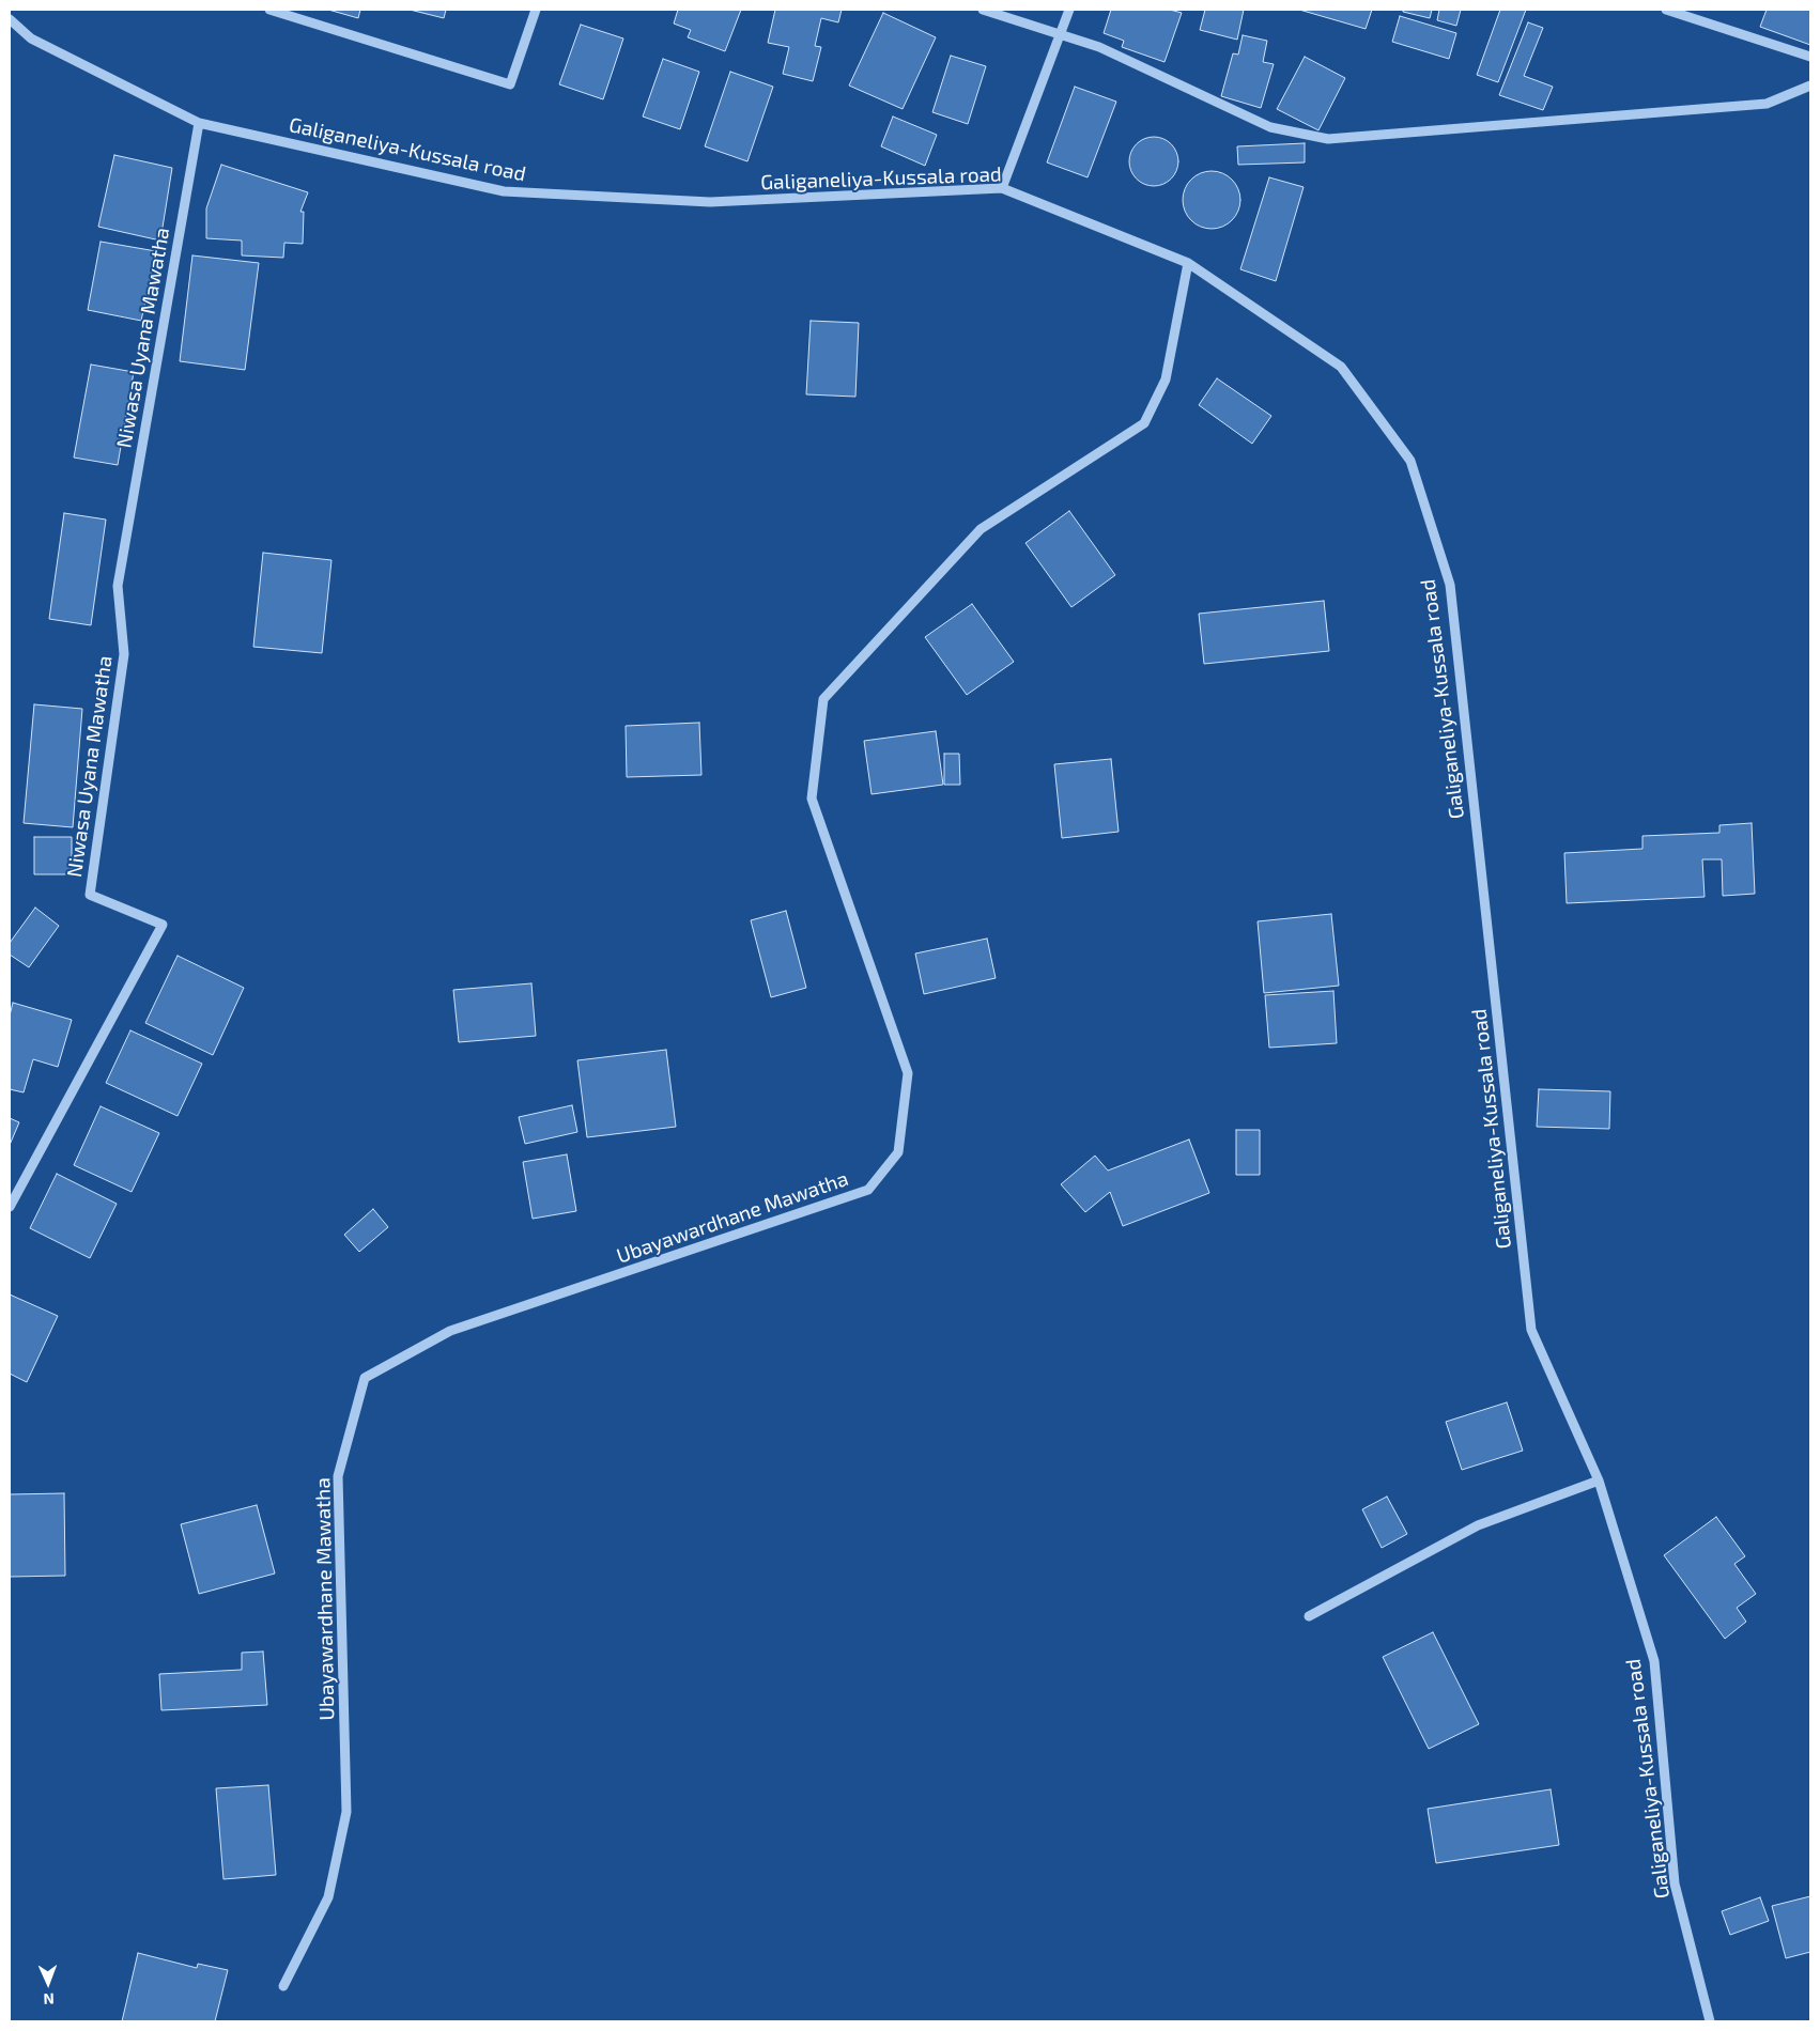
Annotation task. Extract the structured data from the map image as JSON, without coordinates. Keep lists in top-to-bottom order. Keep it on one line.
{"streets":{"street":["Galiganeliya-Kussala road","Niwasa Uyana Mawatha","Ubayawardhane Mawatha"]},"crossings":[["Galiganeliya-Kussala road","Niwasa Uyana Mawatha"],["Galiganeliya-Kussala road","Ubayawardhane Mawatha"]],"north":"bottom"}
